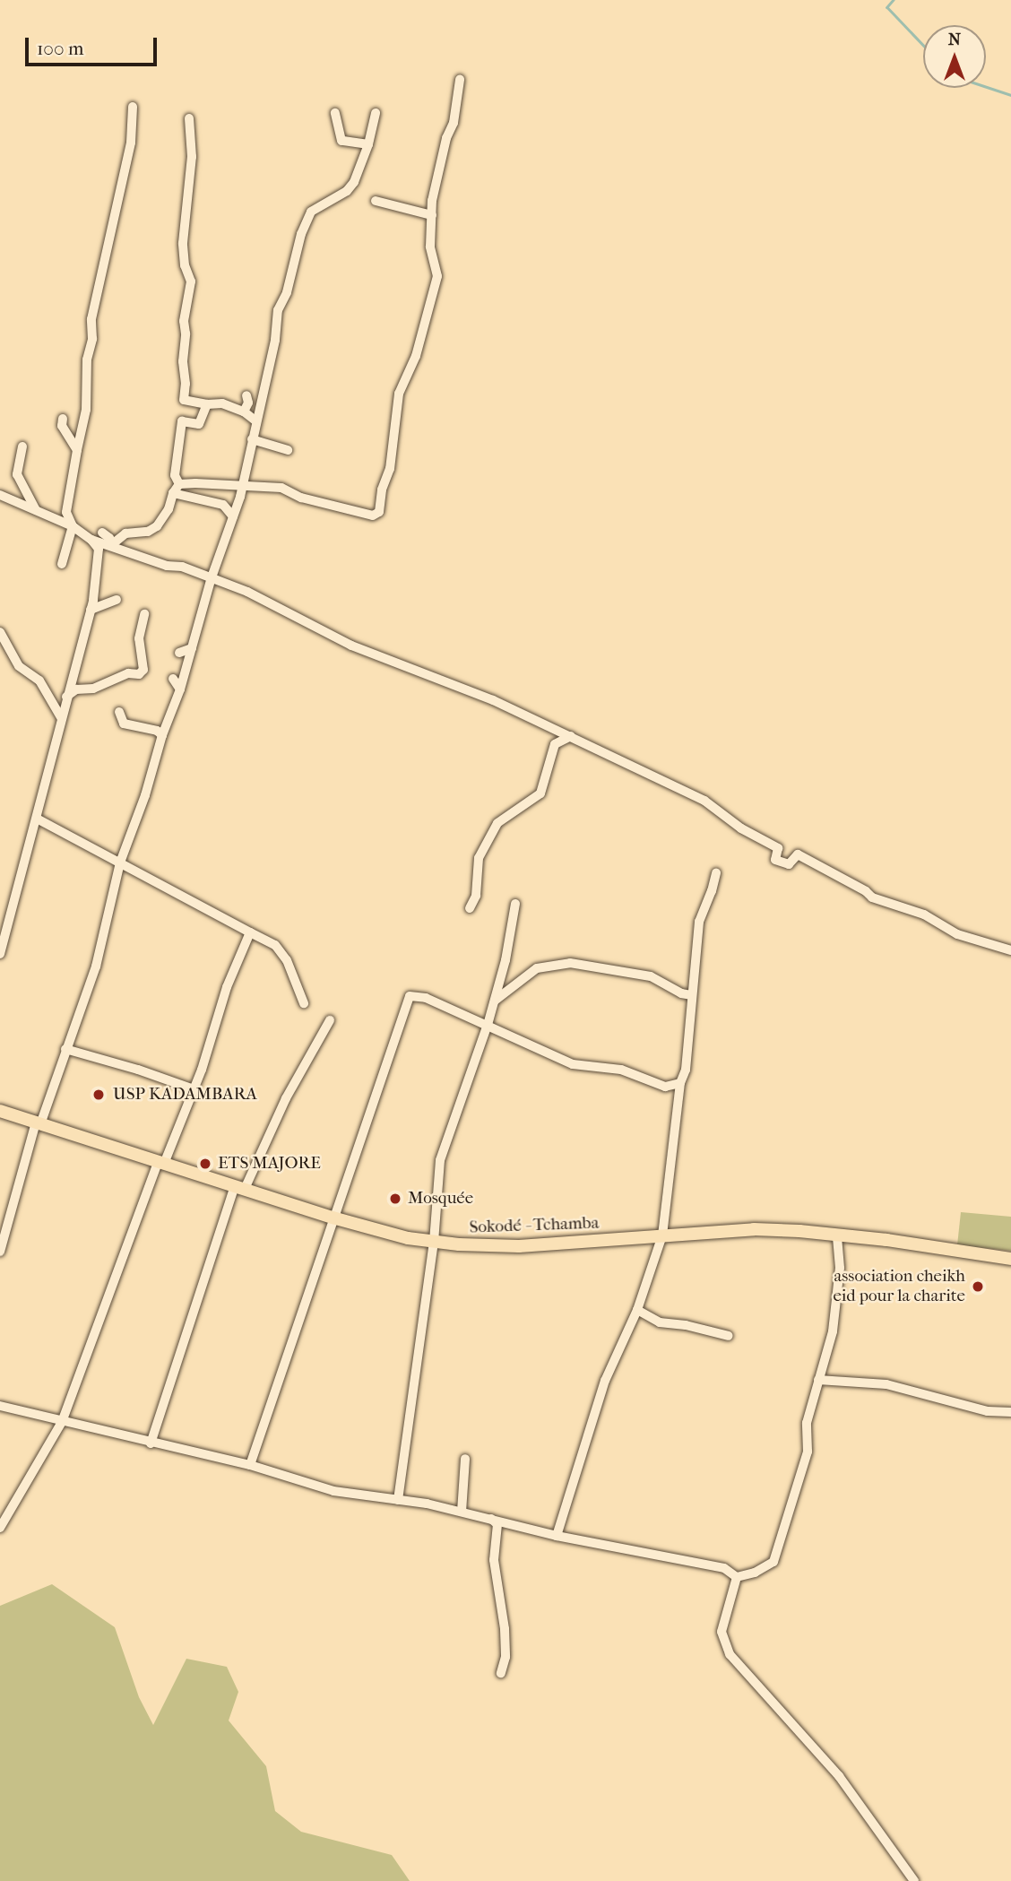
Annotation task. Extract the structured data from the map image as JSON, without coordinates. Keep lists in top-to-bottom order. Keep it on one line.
{"streets":{"main road":["Sokodé - Tchamba"]},"places":["USP KADAMBARA","ETS MAJORE","Mosquée","association cheikh eid pour la charite"],"scale_bar":"100 m","north":"top"}
